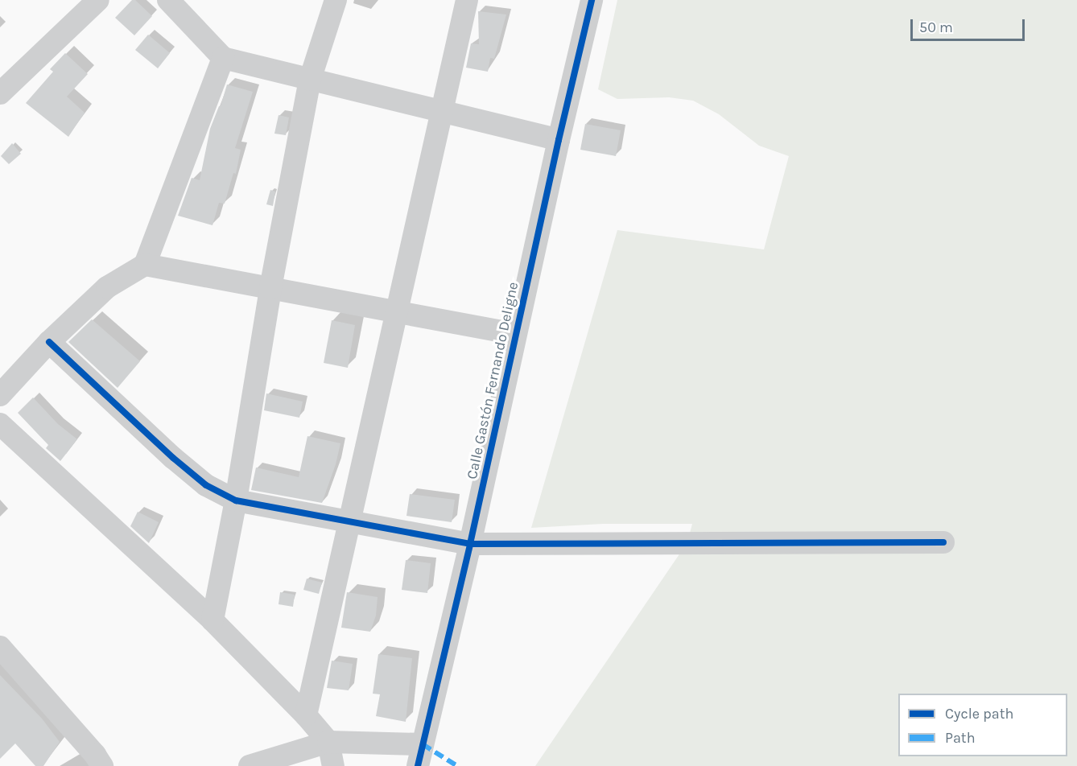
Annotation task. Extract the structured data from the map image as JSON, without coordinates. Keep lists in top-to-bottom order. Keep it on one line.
{"streets":{"street":["Calle Gastón Fernando Deligne"]},"legend":["Cycle path","Path"],"scale_bar":"50 m"}
